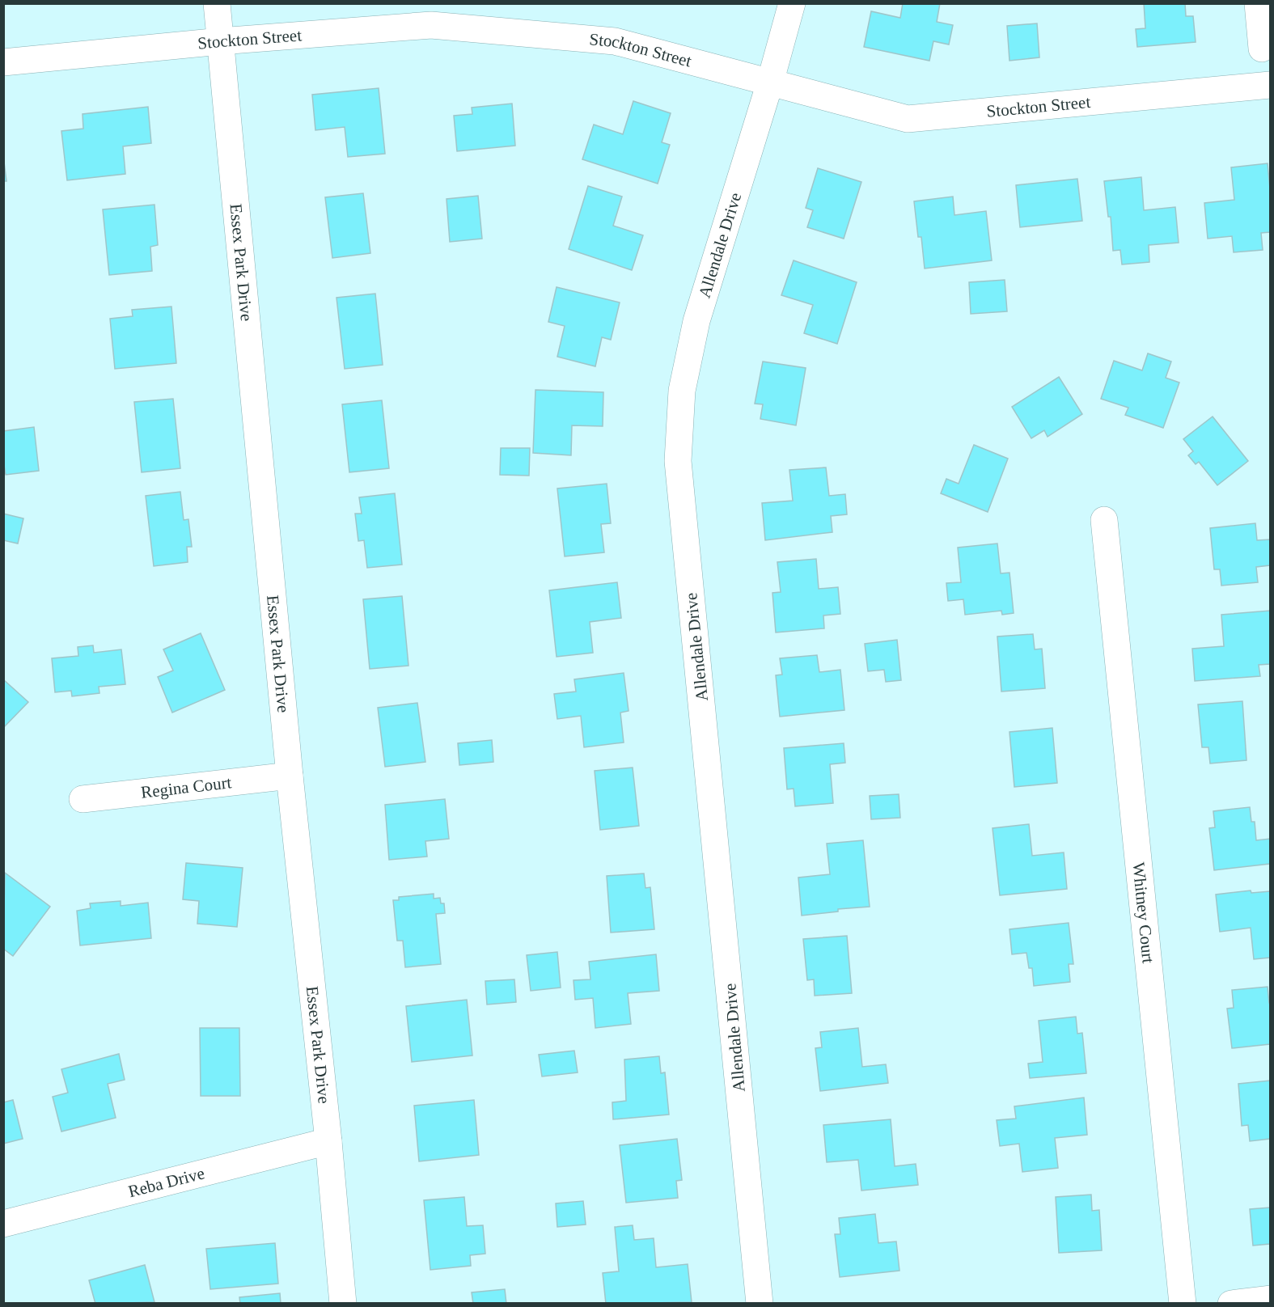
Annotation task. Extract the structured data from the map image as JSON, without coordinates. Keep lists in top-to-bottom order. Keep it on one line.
{"streets":{"street":["Stockton Street","Allendale Drive","Essex Park Drive","Regina Court","Whitney Court","Reba Drive"]},"crossings":[["Stockton Street","Allendale Drive"],["Stockton Street","Essex Park Drive"],["Essex Park Drive","Regina Court"],["Essex Park Drive","Reba Drive"]]}
